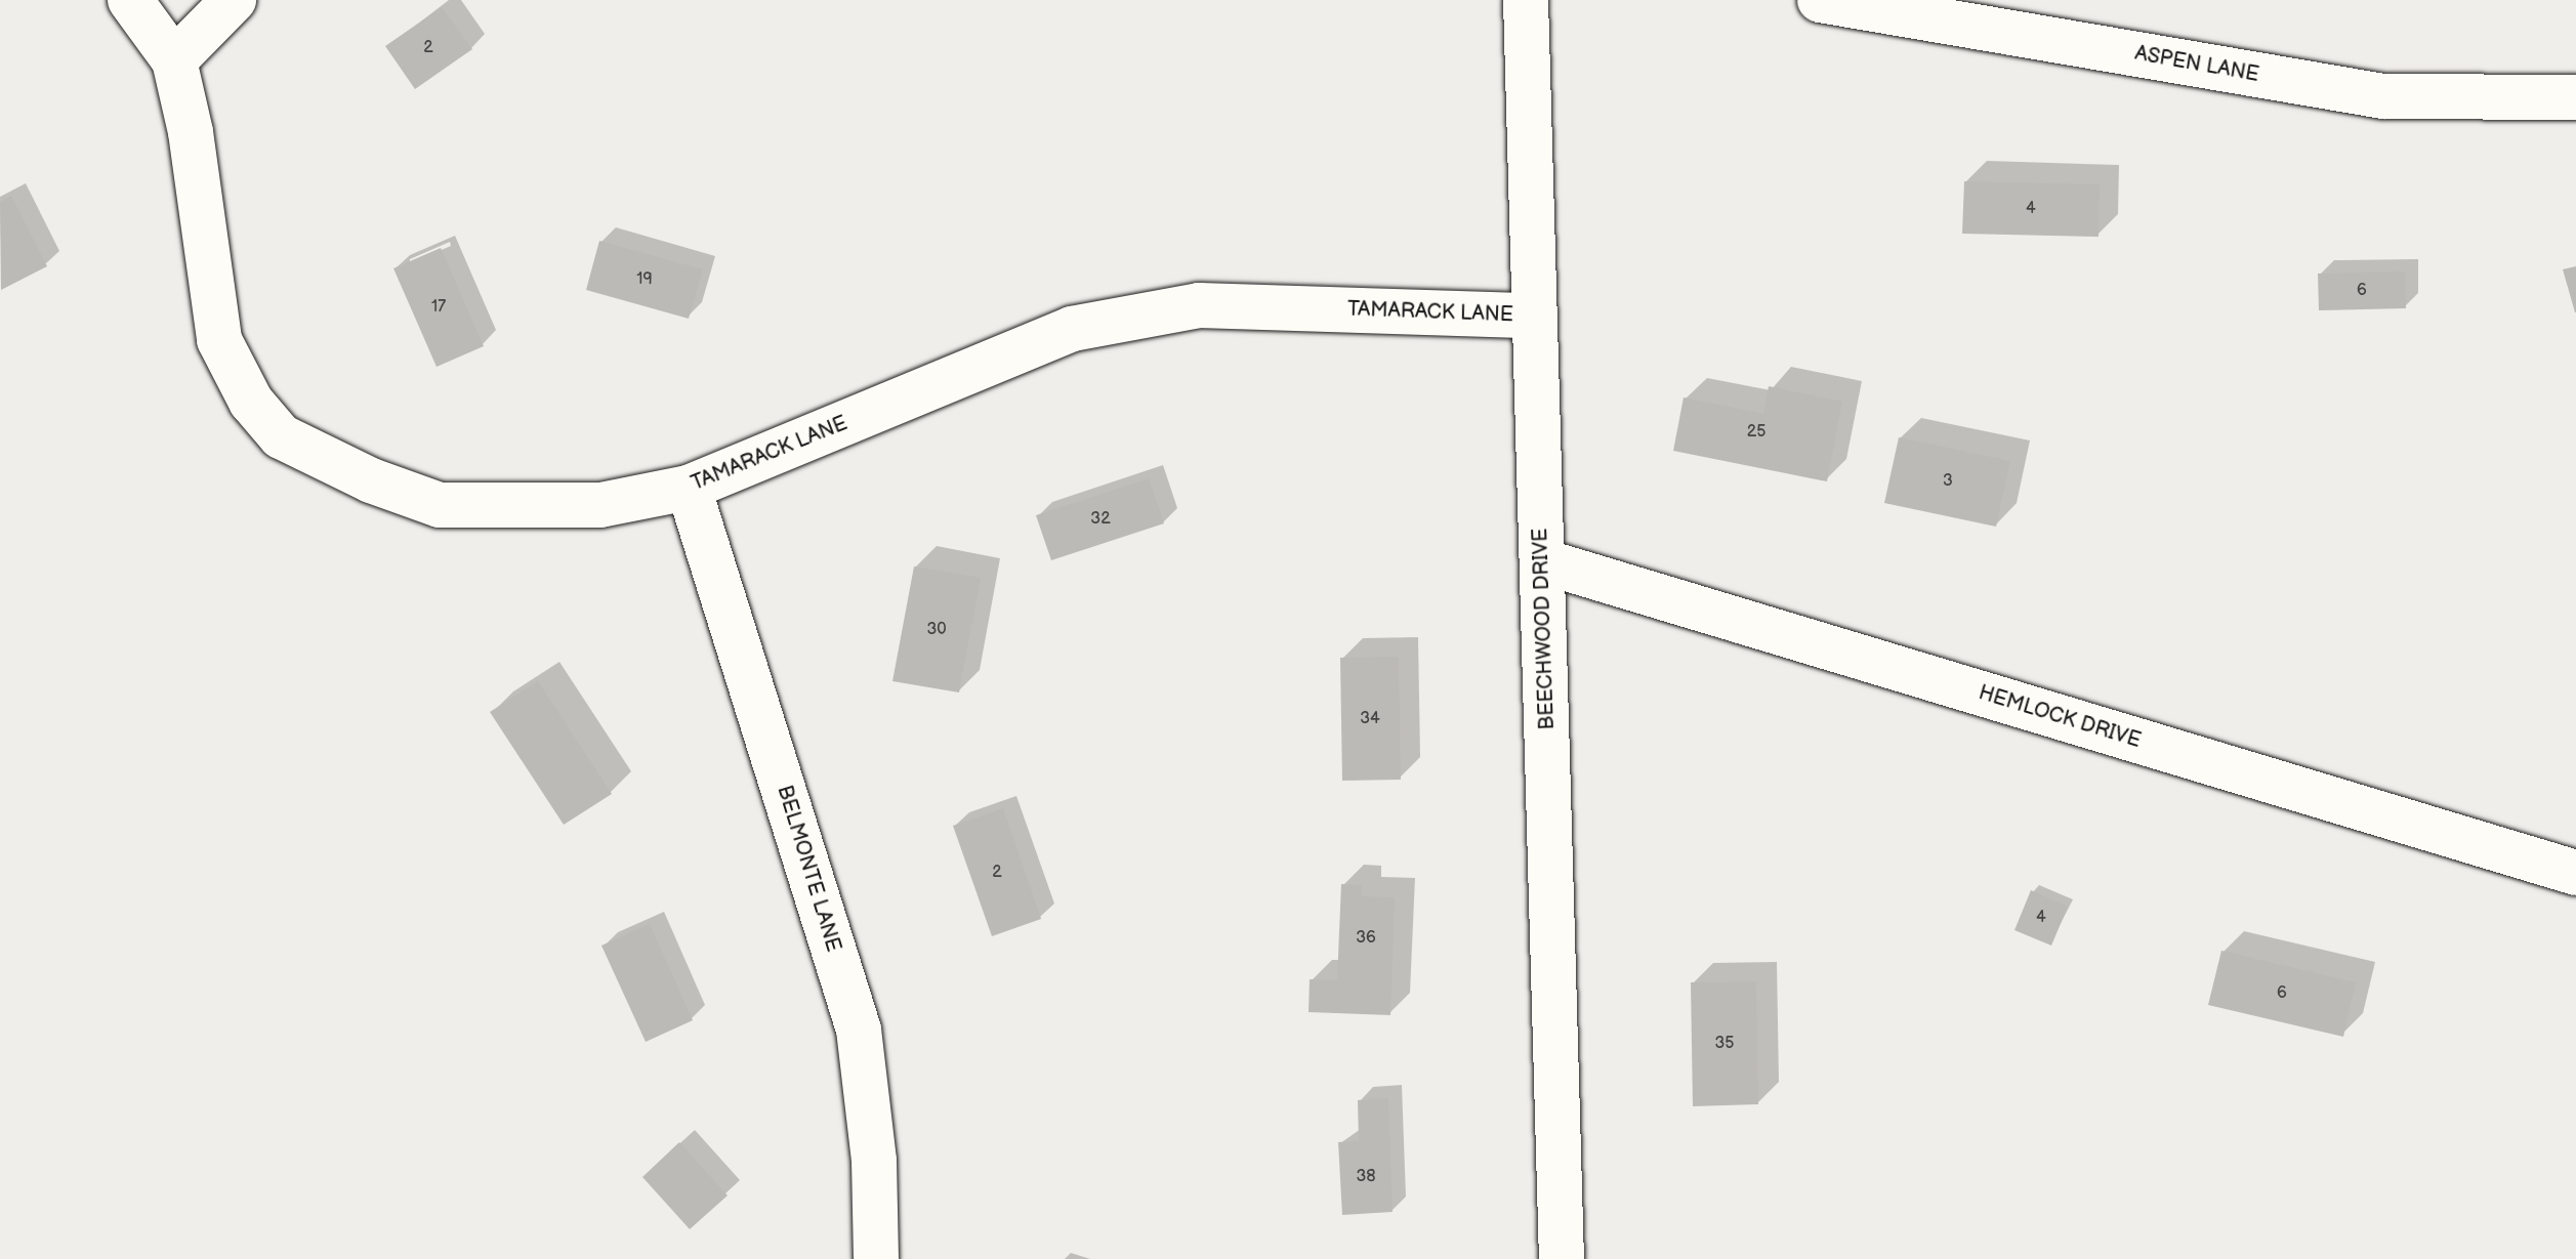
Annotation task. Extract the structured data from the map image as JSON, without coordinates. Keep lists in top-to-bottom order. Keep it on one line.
{"streets":{"street":["ASPEN LANE","TAMARACK LANE","BEECHWOOD DRIVE","HEMLOCK DRIVE","BELMONTE LANE"]},"crossings":[["TAMARACK LANE","BEECHWOOD DRIVE"],["TAMARACK LANE","BELMONTE LANE"],["BEECHWOOD DRIVE","HEMLOCK DRIVE"]],"house_numbers":["2","4","19","6","17","25","3","32","30","34","2","4","36","6","35","38"]}
